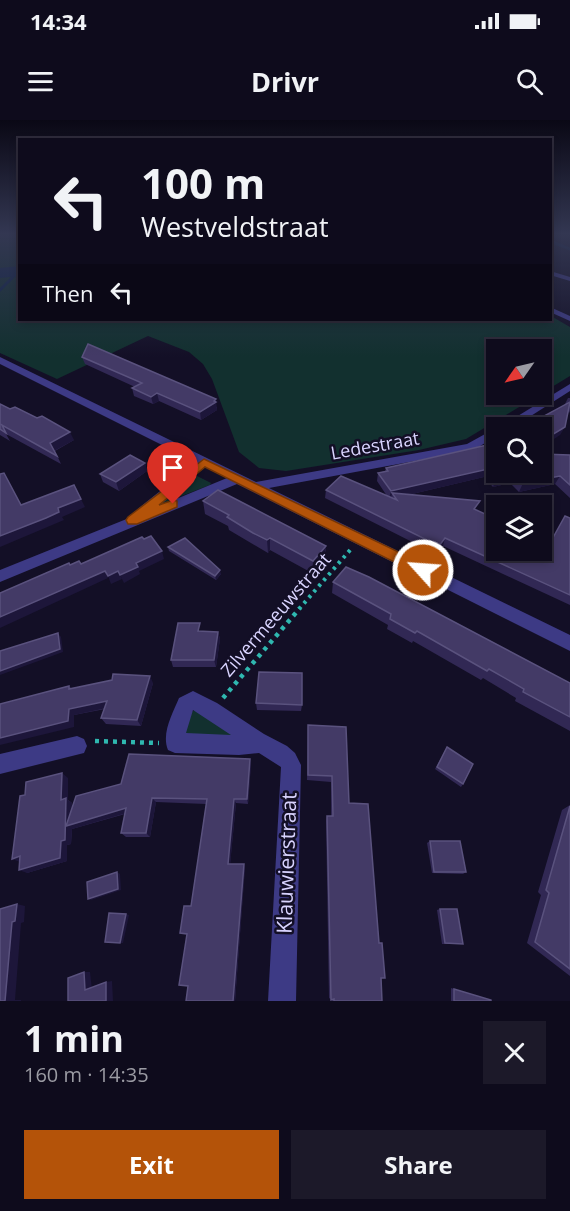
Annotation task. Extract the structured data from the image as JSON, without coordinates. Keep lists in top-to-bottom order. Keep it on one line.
{"streets":{"street":["Ledestraat","Klauwierstraat"],"path":["Zilvermeeuwstraat"]},"north":"bottom left","page":{"status":"14:34","header":"Drivr","turn":["100 m","Westveldstraat"],"then":"Then","heading":["1 min","160 m · 14:35"],"buttons":["Exit","Share"]}}
